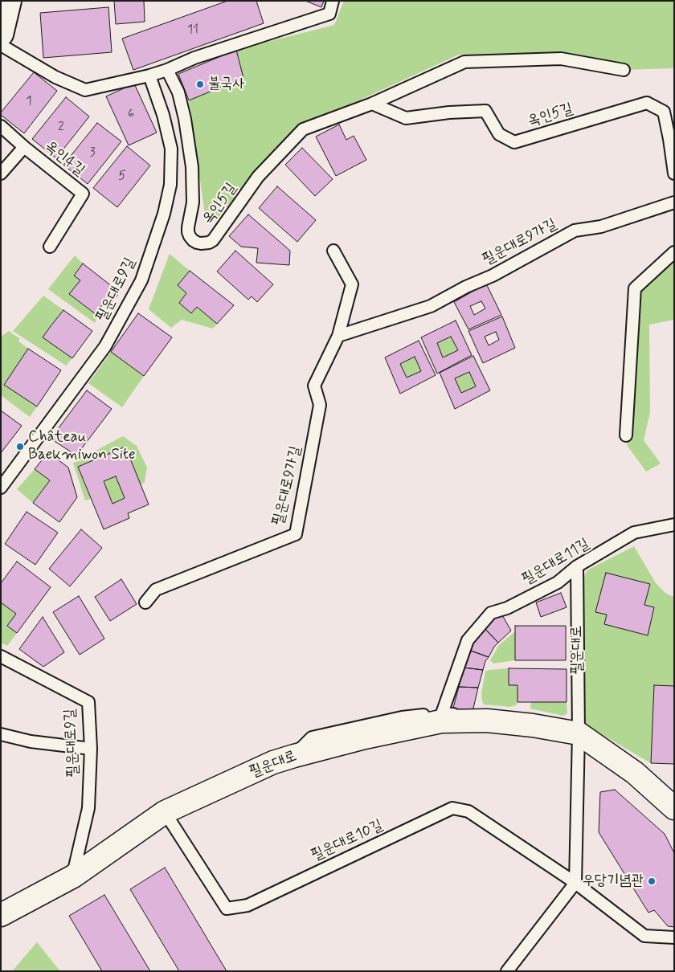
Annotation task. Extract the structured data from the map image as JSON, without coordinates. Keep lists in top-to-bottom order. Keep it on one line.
{"streets":{"street":["필운대로"],"lane":["옥인5길","옥인4길","필운대로9가길","필운대로9길","필운대로11길","필운대로10길"]},"crossings":[["필운대로9길","필운대로"],["필운대로11길","필운대로"],["필운대로","필운대로10길"]],"places":["불국사","Château Baekmiwon Site","우당기념관"],"house_numbers":["11","1","6","2","3","5"]}
